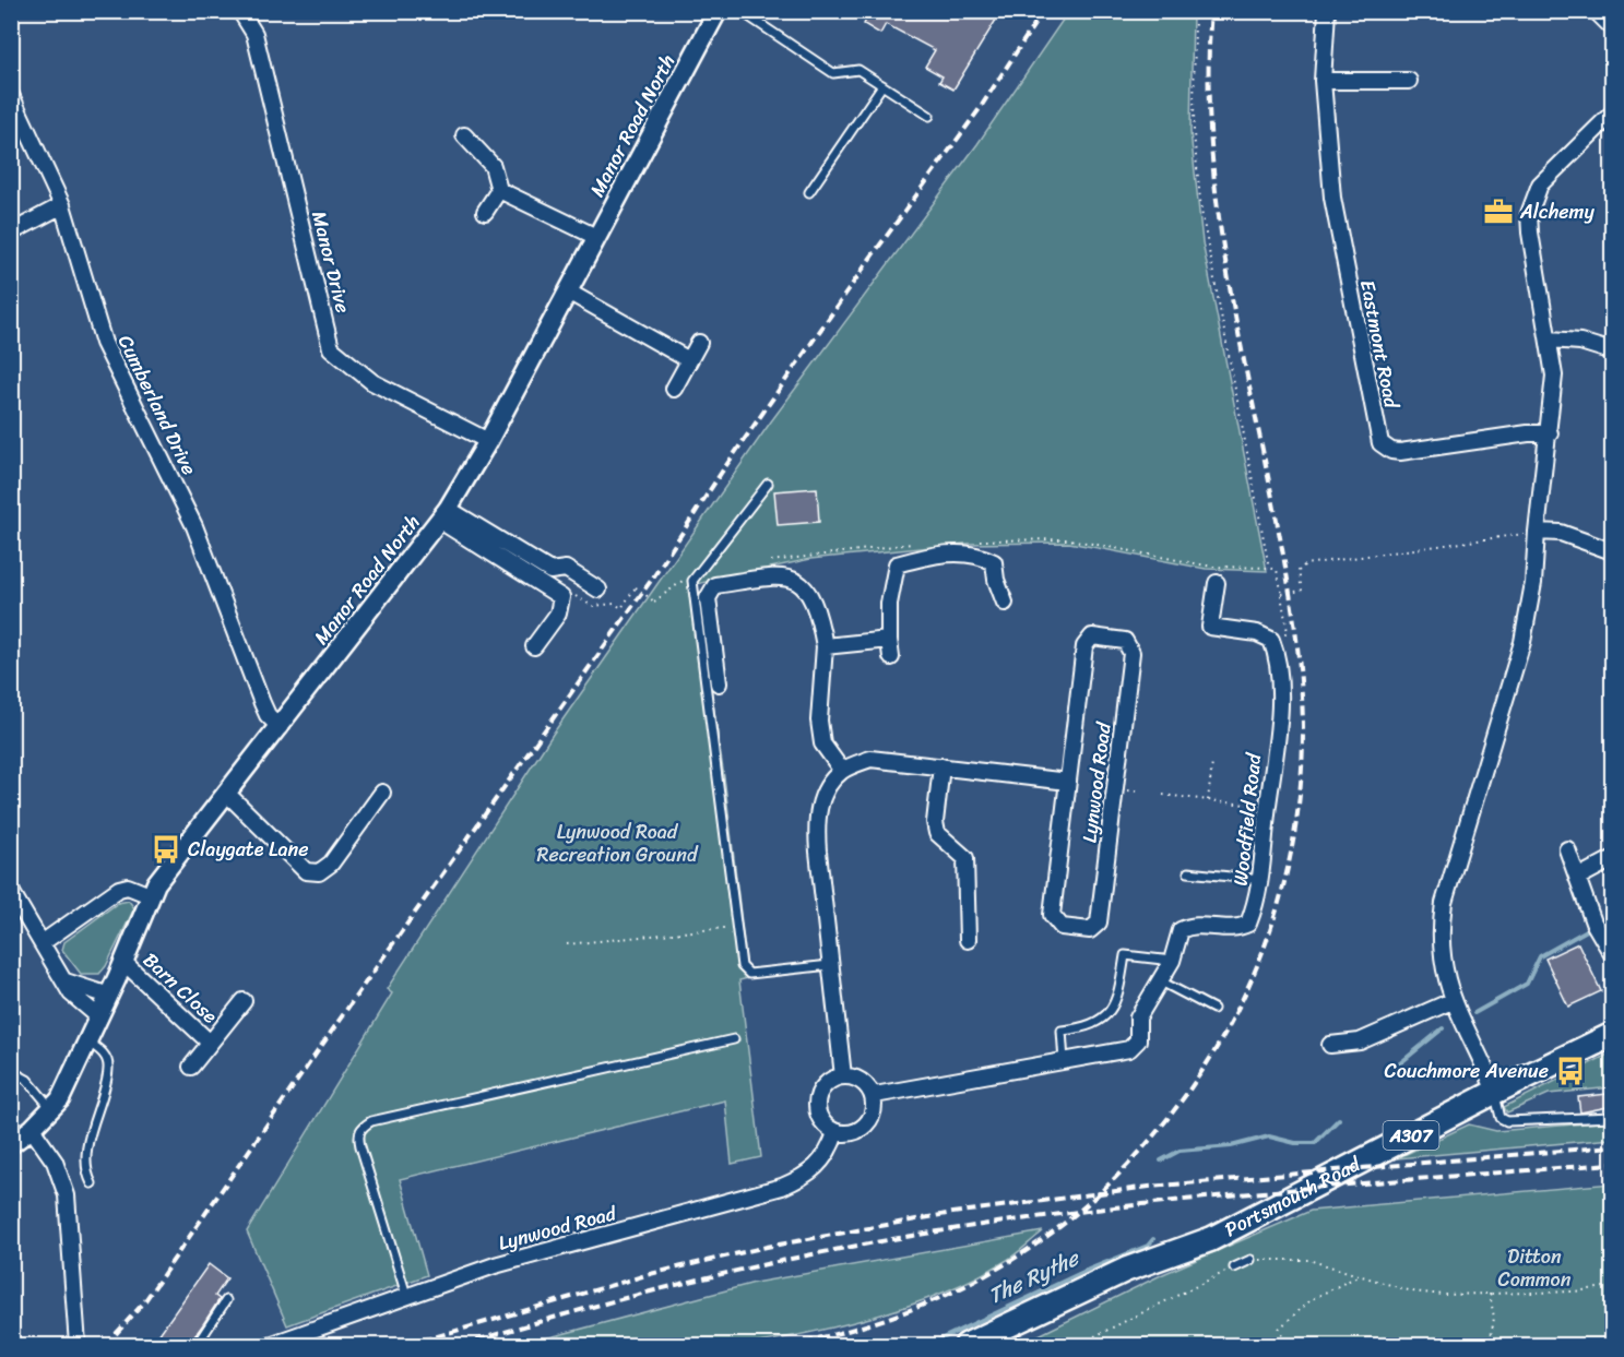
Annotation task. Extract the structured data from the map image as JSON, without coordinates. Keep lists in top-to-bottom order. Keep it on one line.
{"streets":{"main road":["A307","Portsmouth Road"],"street":["Manor Road North","Manor Drive","Eastmont Road","Cumberland Drive","Lynwood Road","Woodfield Road","Barn Close"]},"crossings":[["Manor Road North","Manor Drive"],["Manor Road North","Cumberland Drive"],["Manor Road North","Barn Close"],["Lynwood Road","Woodfield Road"]],"water":["The Rythe"],"parks":["Lynwood Road Recreation Ground","Ditton Common"],"places":{"office":["Alchemy"],"bus stop":["Claygate Lane","Couchmore Avenue"]}}
